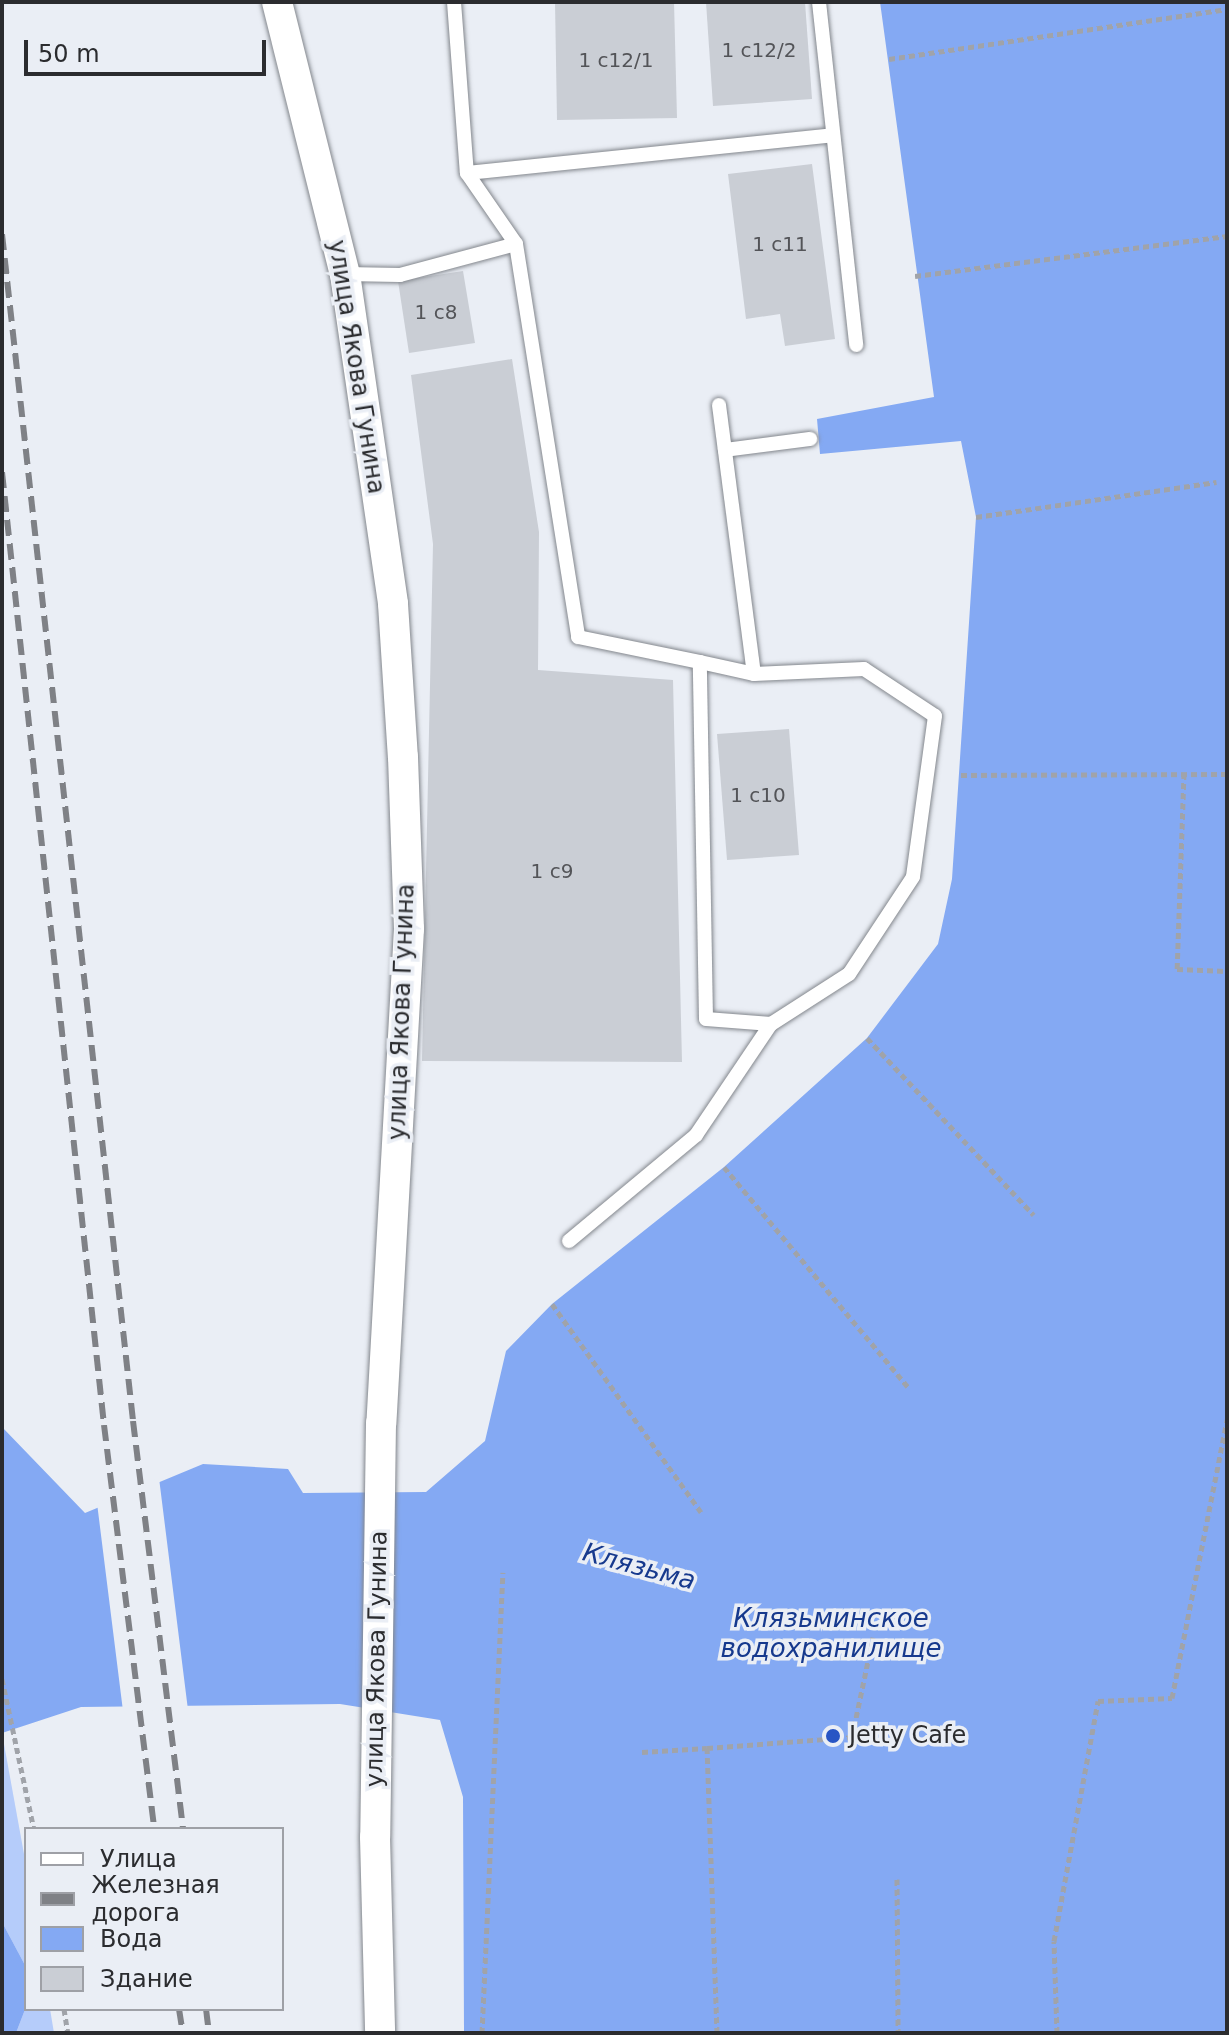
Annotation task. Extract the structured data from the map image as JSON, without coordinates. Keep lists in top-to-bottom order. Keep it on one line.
{"streets":{"street":["улица Якова Гунина"]},"water":["Клязьма","Клязьминское водохранилище"],"places":["Jetty Cafe"],"house_numbers":["1 с12/2","1 с12/1","1 с11","1 с8","1 с10","1 с9"],"legend":["Улица","Железная дорога","Вода","Здание"],"scale_bar":"50 m"}
